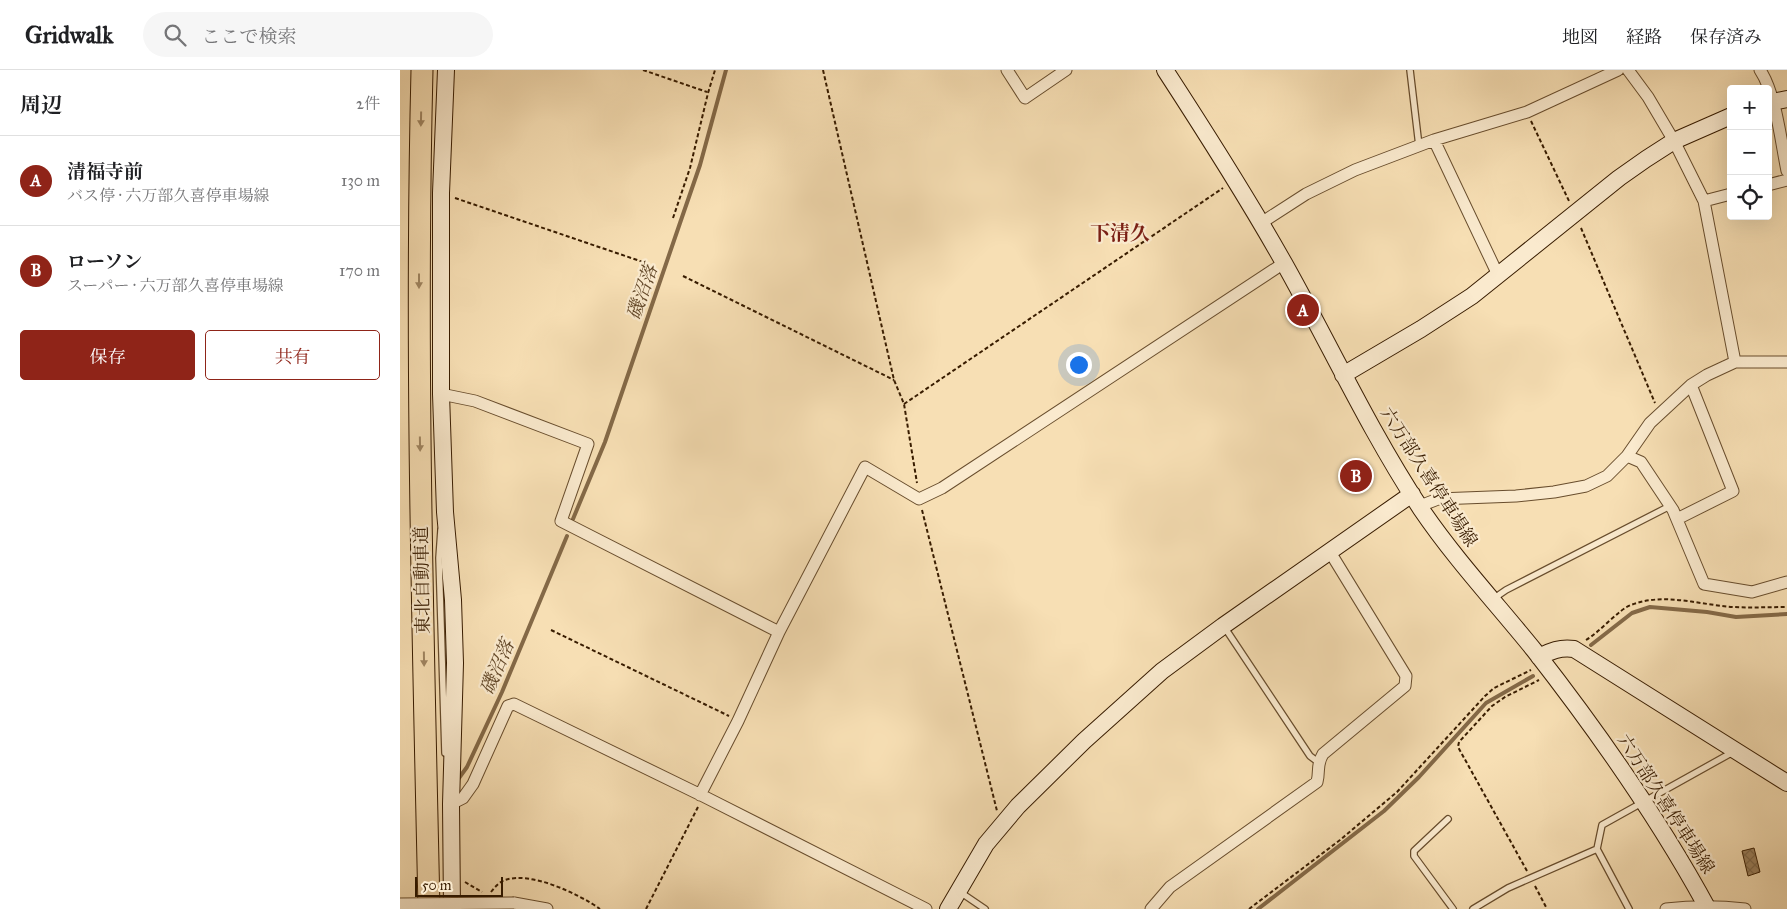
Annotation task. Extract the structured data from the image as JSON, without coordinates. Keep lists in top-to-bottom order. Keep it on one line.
{"streets":{"highway":["東北自動車道"],"street":["六万部久喜停車場線"]},"one_way":["東北自動車道"],"districts":["下清久"],"water":["磯沼落"],"scale_bar":"50 m","page":{"header":"Gridwalk","search":"ここで検索","nav":["地図","経路","保存済み"],"heading":["周辺","2件"],"map_buttons":["+","−"],"list":[{"mark":"A","name":"清福寺前","note":"バス停 · 六万部久喜停車場線","value":"130 m"},{"mark":"B","name":"ローソン","note":"スーパー · 六万部久喜停車場線","value":"170 m"}],"pins":["A","B"],"buttons":["保存","共有"],"scale":"50 m"}}
